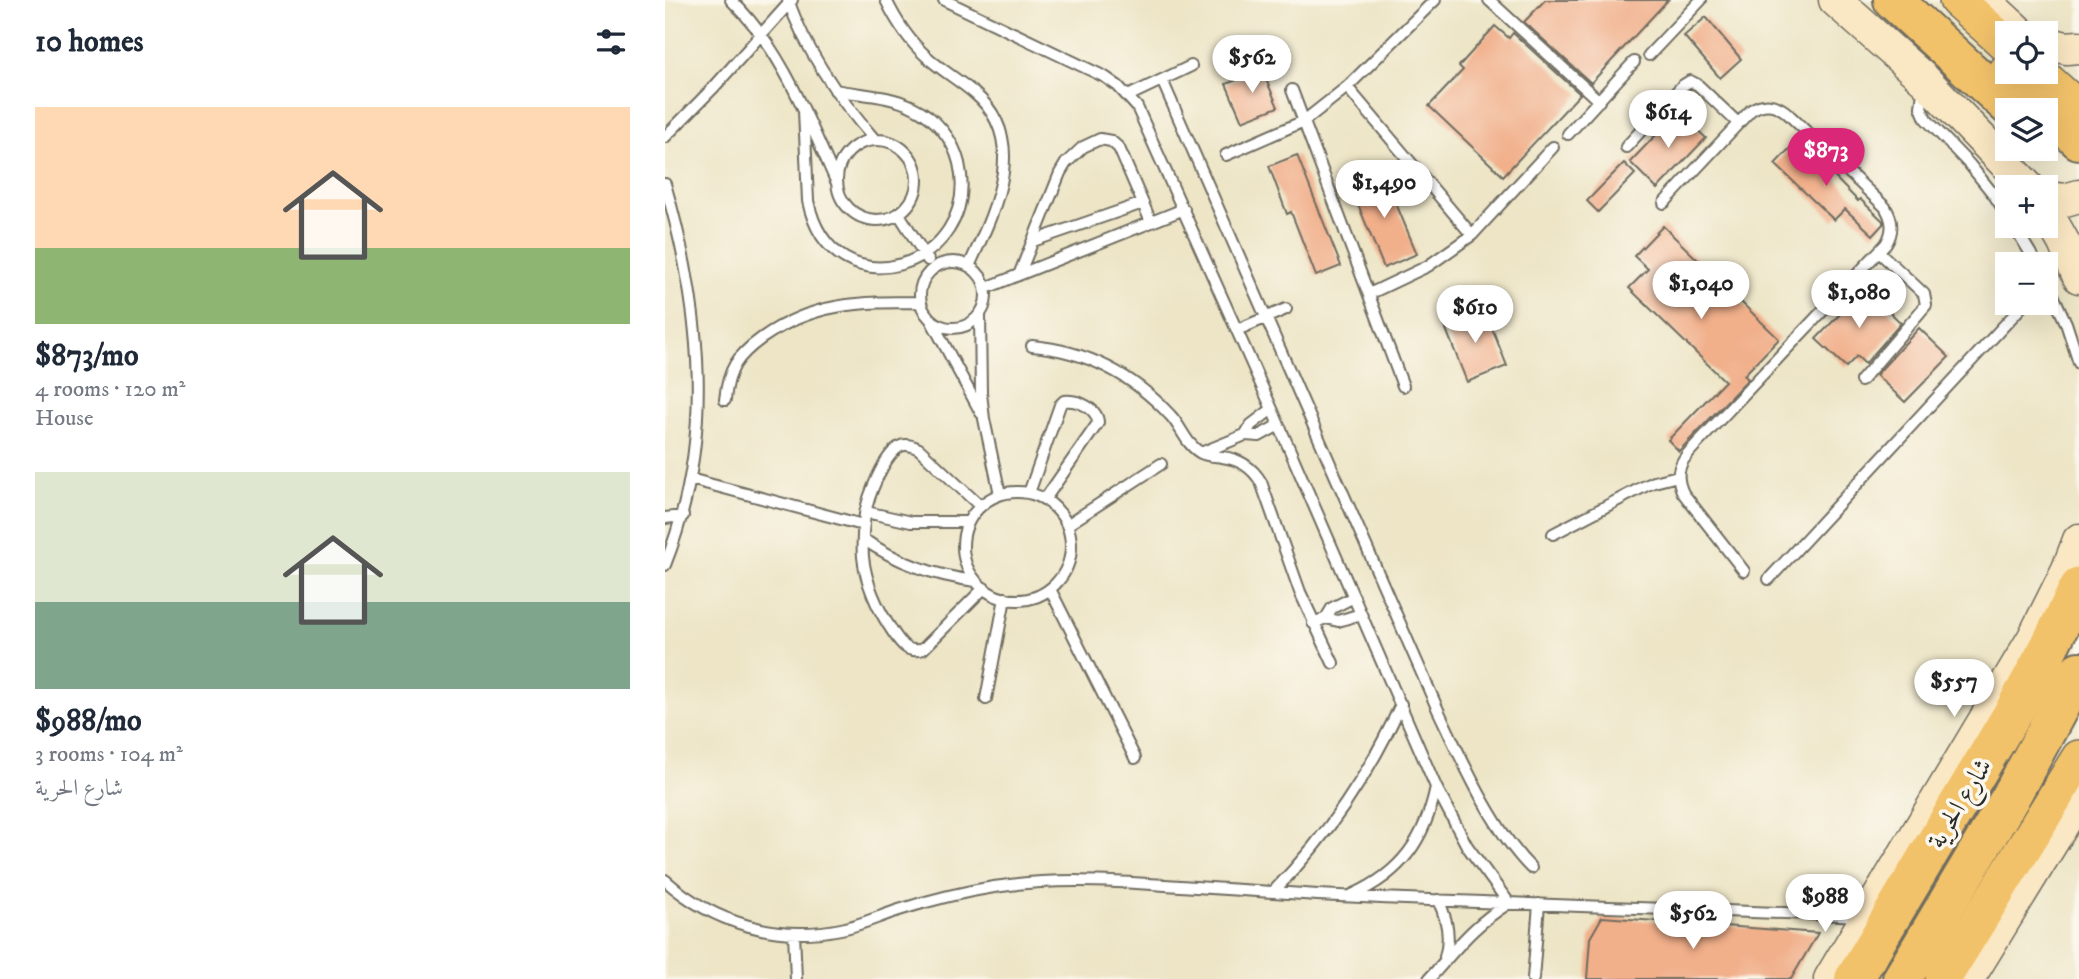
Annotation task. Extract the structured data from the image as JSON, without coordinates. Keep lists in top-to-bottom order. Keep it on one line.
{"streets":{"highway":["شارع الحرية"]},"page":{"heading":"10 homes","map_buttons":["+","−"],"price":["$562","$614","$873","$1,490","$1,040","$1,080","$610","$557","$988","$562"],"list":[{"name":"$873/mo","note":"4 rooms · 120 m² · House"},{"name":"$988/mo","note":"3 rooms · 104 m² · شارع الحرية"}]}}
